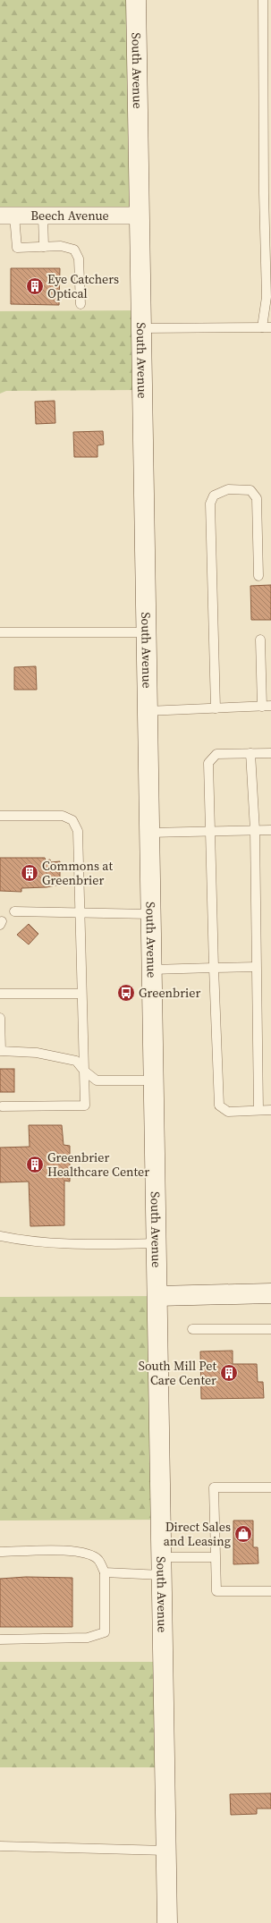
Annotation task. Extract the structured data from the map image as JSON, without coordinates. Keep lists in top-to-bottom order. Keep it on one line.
{"streets":{"main road":["South Avenue"],"street":["Beech Avenue"]},"crossings":[["South Avenue","Beech Avenue"]],"places":{"building":["Eye Catchers Optical","Commons at Greenbrier","Greenbrier Healthcare Center","South Mill Pet Care Center"],"bus stop":["Greenbrier"],"shop":["Direct Sales and Leasing"]}}
